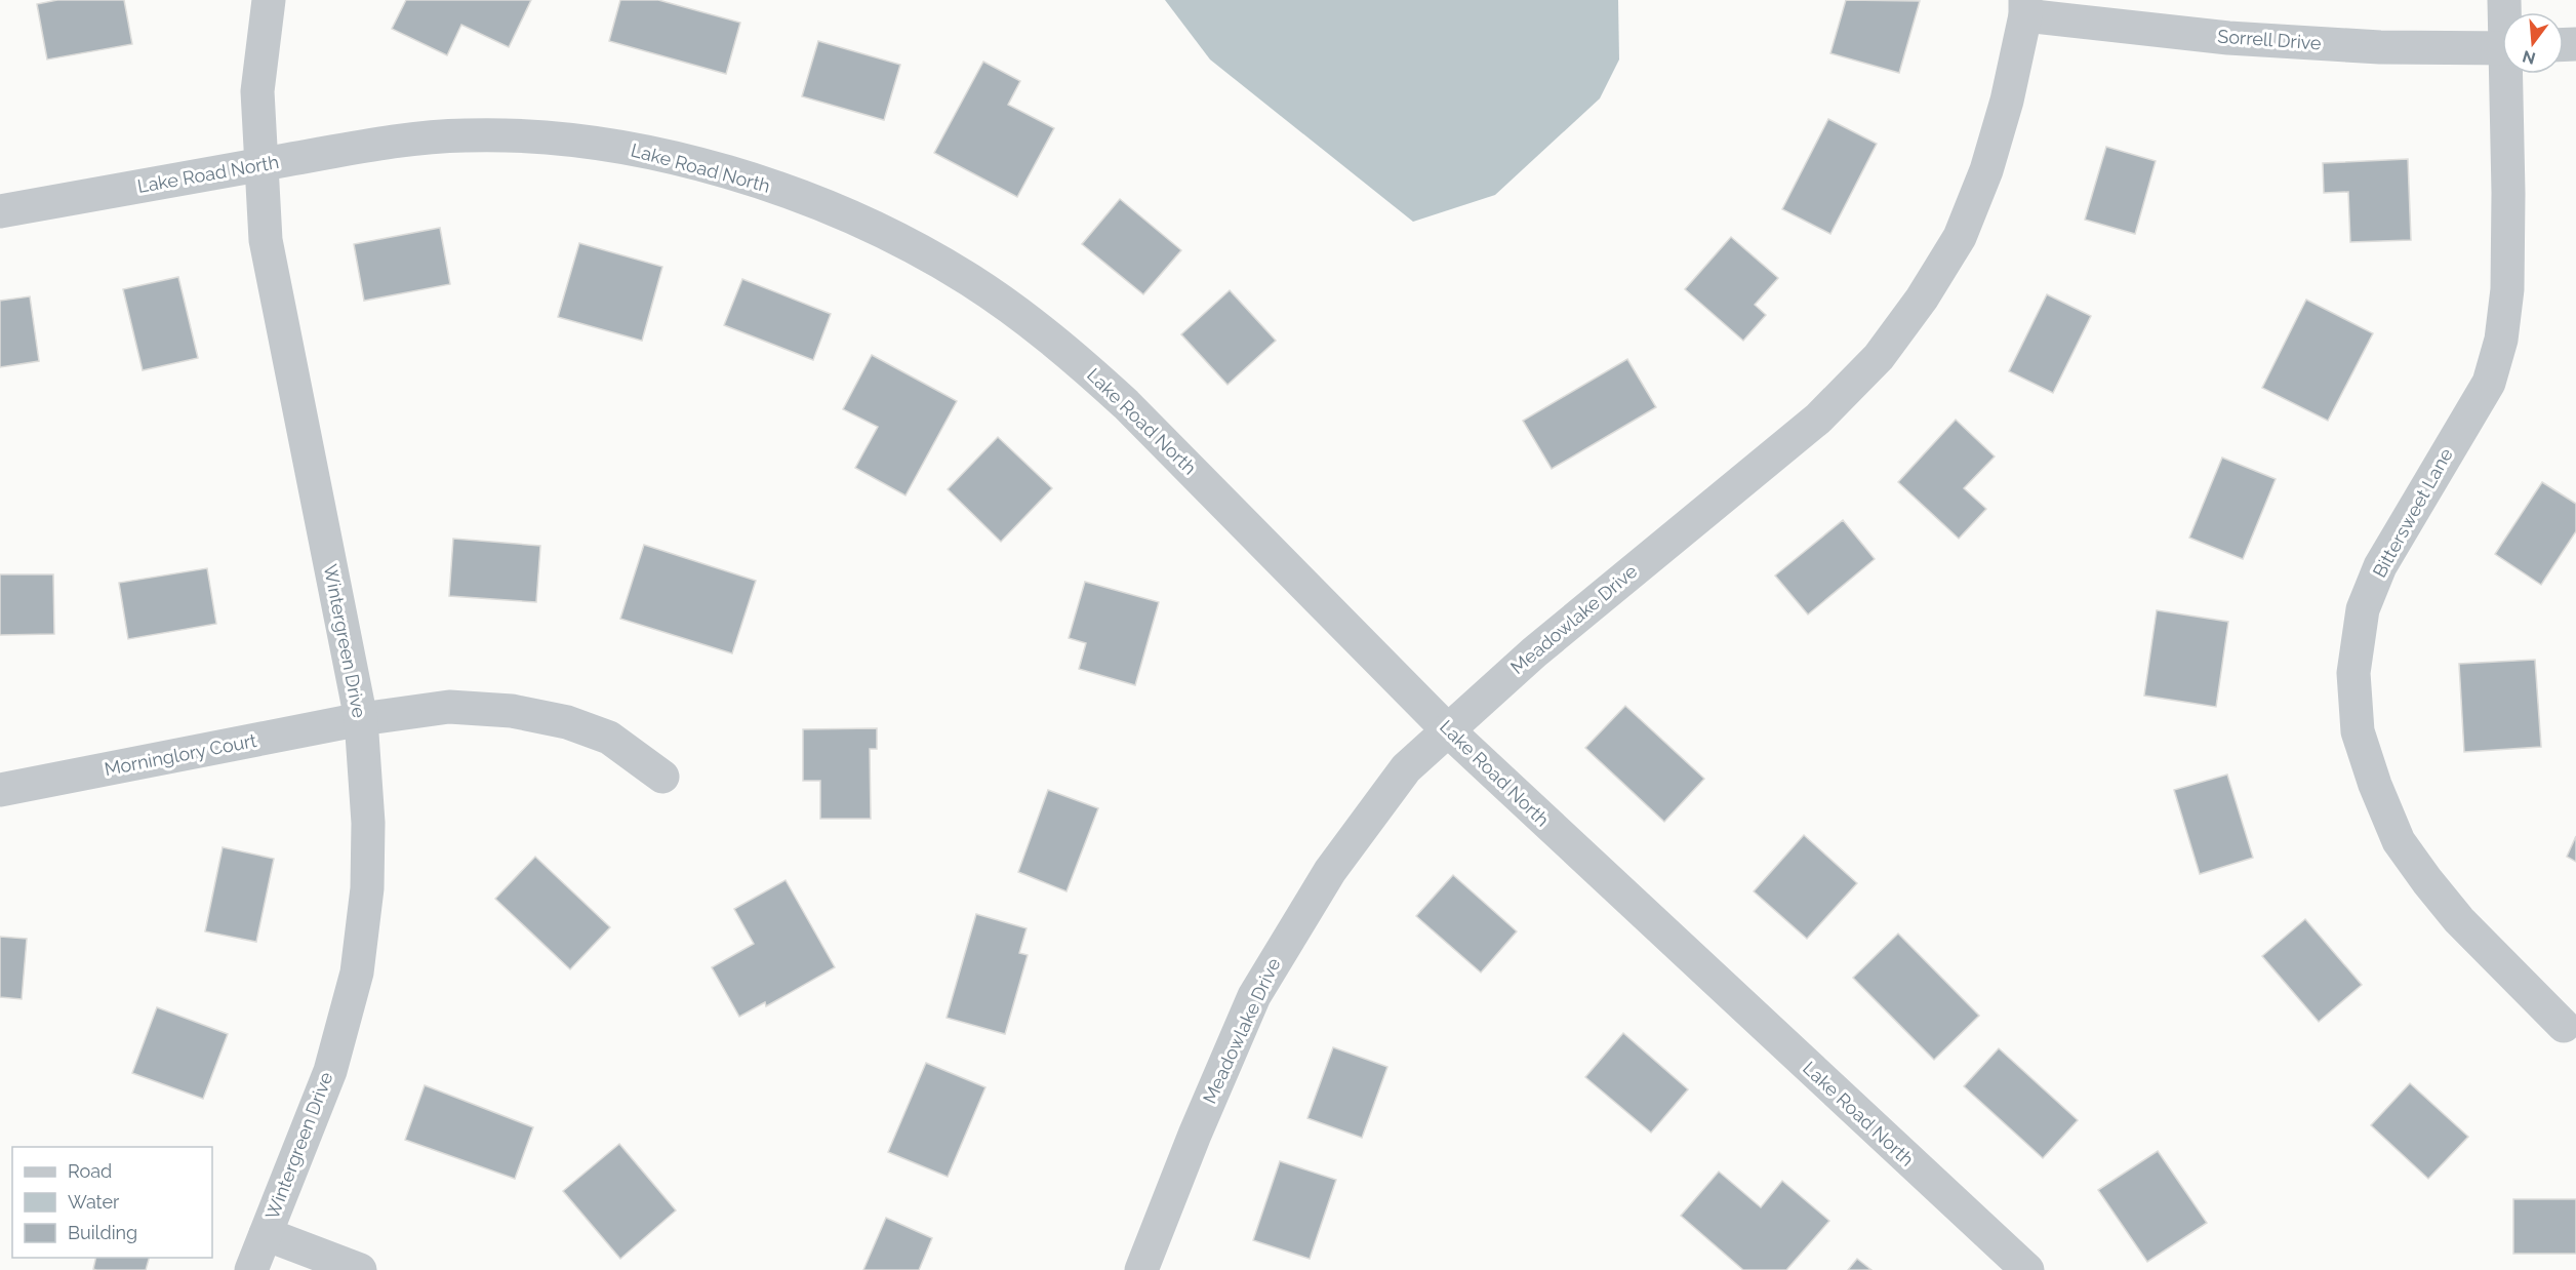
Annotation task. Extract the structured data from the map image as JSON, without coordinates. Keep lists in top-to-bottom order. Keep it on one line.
{"streets":{"street":["Sorrell Drive","Lake Road North","Bittersweet Lane","Meadowlake Drive","Wintergreen Drive","Morninglory Court"]},"crossings":[["Sorrell Drive","Meadowlake Drive"],["Lake Road North","Meadowlake Drive"],["Lake Road North","Wintergreen Drive"],["Wintergreen Drive","Morninglory Court"]],"legend":["Road","Water","Building"],"north":"bottom"}
